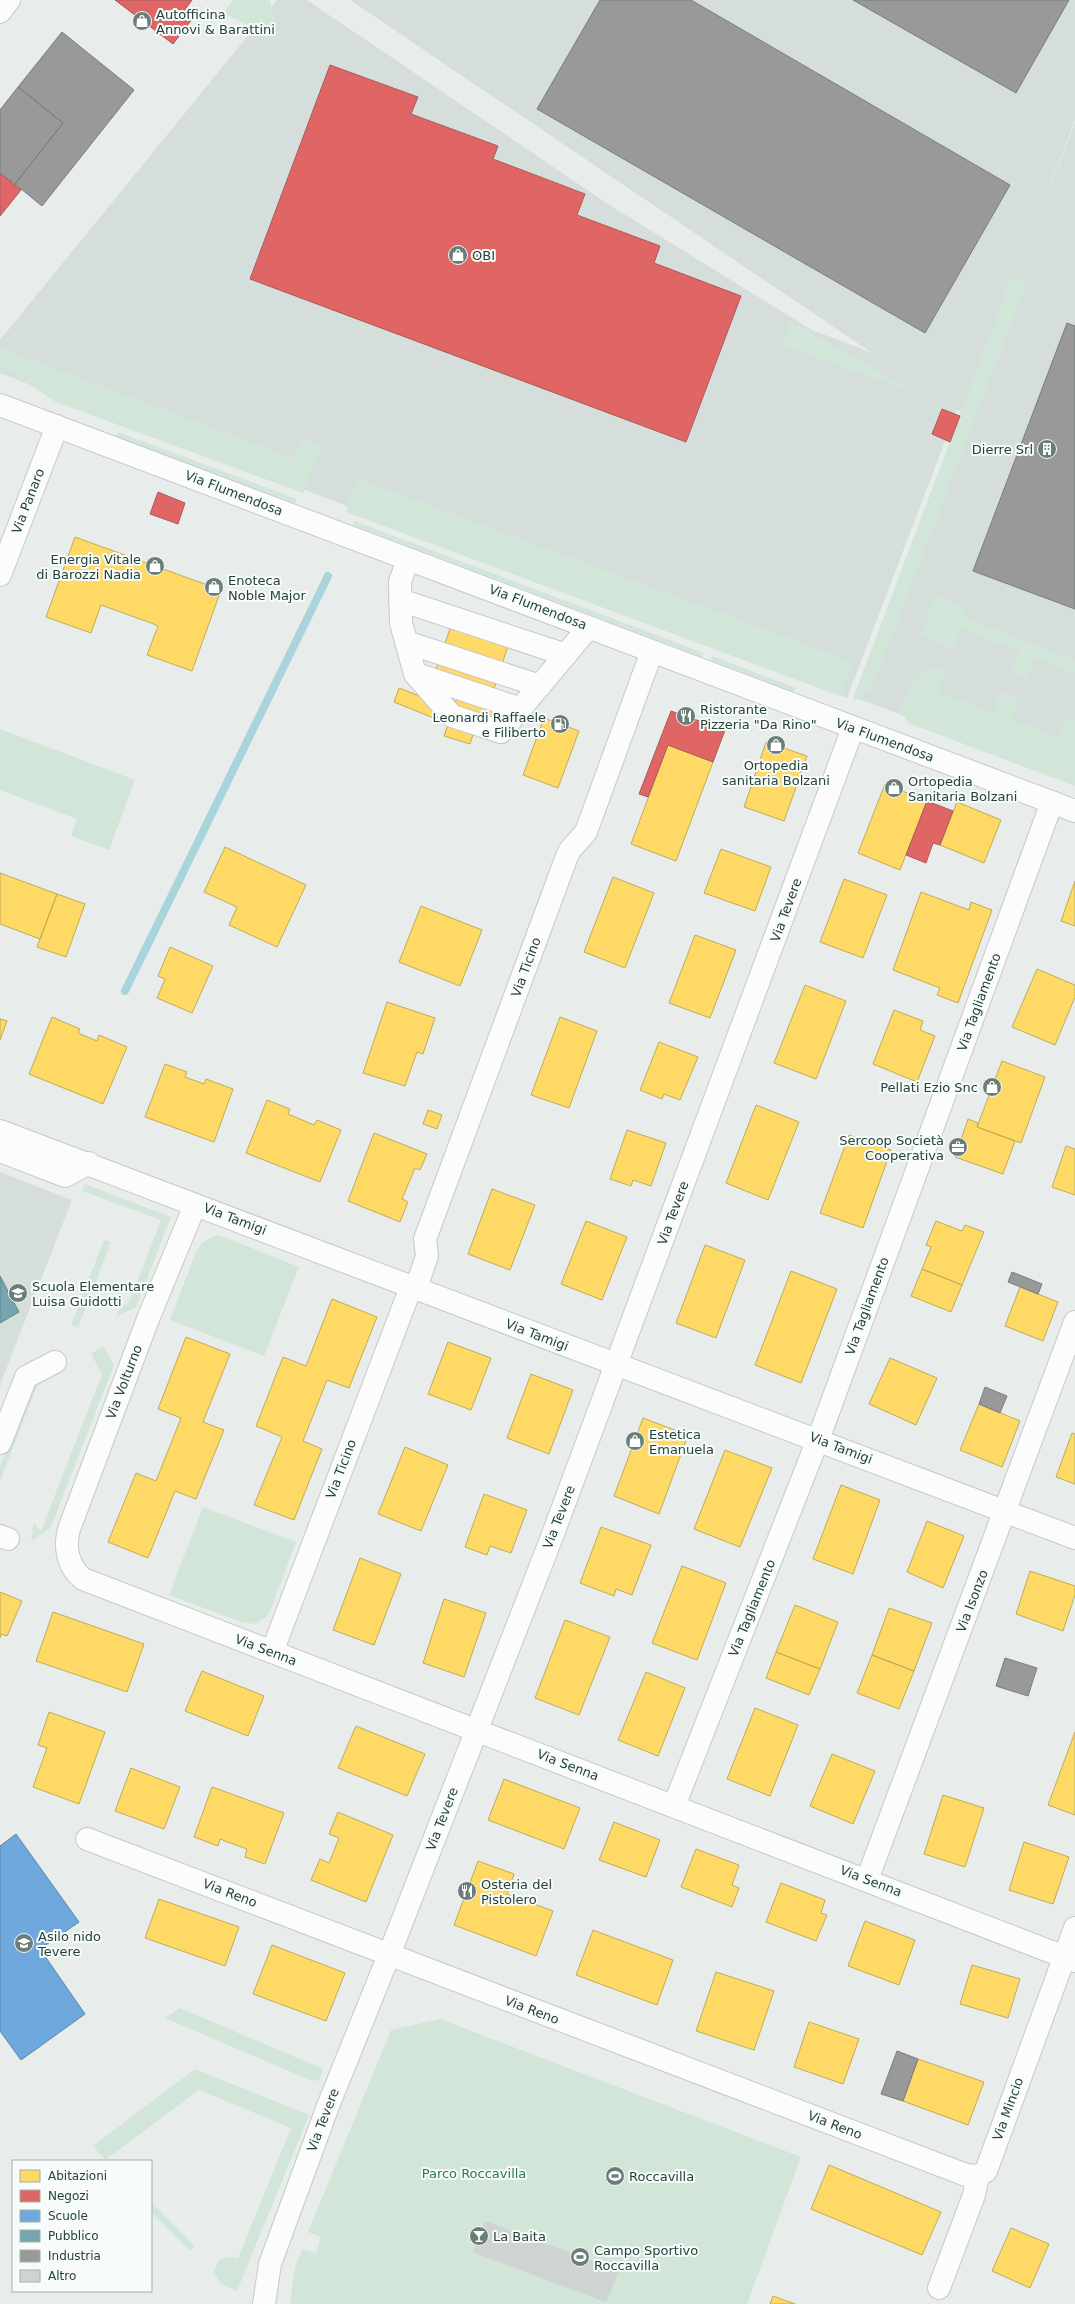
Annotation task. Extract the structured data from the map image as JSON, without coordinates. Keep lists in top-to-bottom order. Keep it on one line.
{"streets":{"street":["Via Flumendosa","Via Panaro","Via Tevere","Via Ticino","Via Tagliamento","Via Tamigi","Via Volturno","Via Isonzo","Via Senna","Via Reno","Via Mincio"]},"crossings":[["Via Flumendosa","Via Panaro"],["Via Flumendosa","Via Tevere"],["Via Flumendosa","Via Ticino"],["Via Flumendosa","Via Tagliamento"],["Via Tevere","Via Tamigi"],["Via Tevere","Via Senna"],["Via Tevere","Via Reno"],["Via Ticino","Via Tamigi"],["Via Ticino","Via Senna"],["Via Tagliamento","Via Tamigi"],["Via Tagliamento","Via Senna"],["Via Tamigi","Via Volturno"],["Via Tamigi","Via Isonzo"],["Via Volturno","Via Senna"],["Via Isonzo","Via Senna"],["Via Senna","Via Mincio"],["Via Reno","Via Mincio"]],"parks":["Parco Roccavilla"],"places":{"shop":["Autofficina Annovi & Barattini","OBI","Energia Vitale di Barozzi Nadia","Enoteca Noble Major","Ortopedia sanitaria Bolzani","Ortopedia Sanitaria Bolzani","Pellati Ezio Snc","Estetica Emanuela"],"building":["Dierre Srl"],"restaurant":["Ristorante Pizzeria \"Da Rino\"","Osteria del Pistolero"],"fuel station":["Leonardi Raffaele e Filiberto"],"office":["Sercoop Società Cooperativa"],"school or university":["Scuola Elementare Luisa Guidotti","Asilo nido Tevere"],"sports":["Roccavilla","Campo Sportivo Roccavilla"],"bar":["La Baita"]},"legend":["Abitazioni","Negozi","Scuole","Pubblico","Industria","Altro"]}
